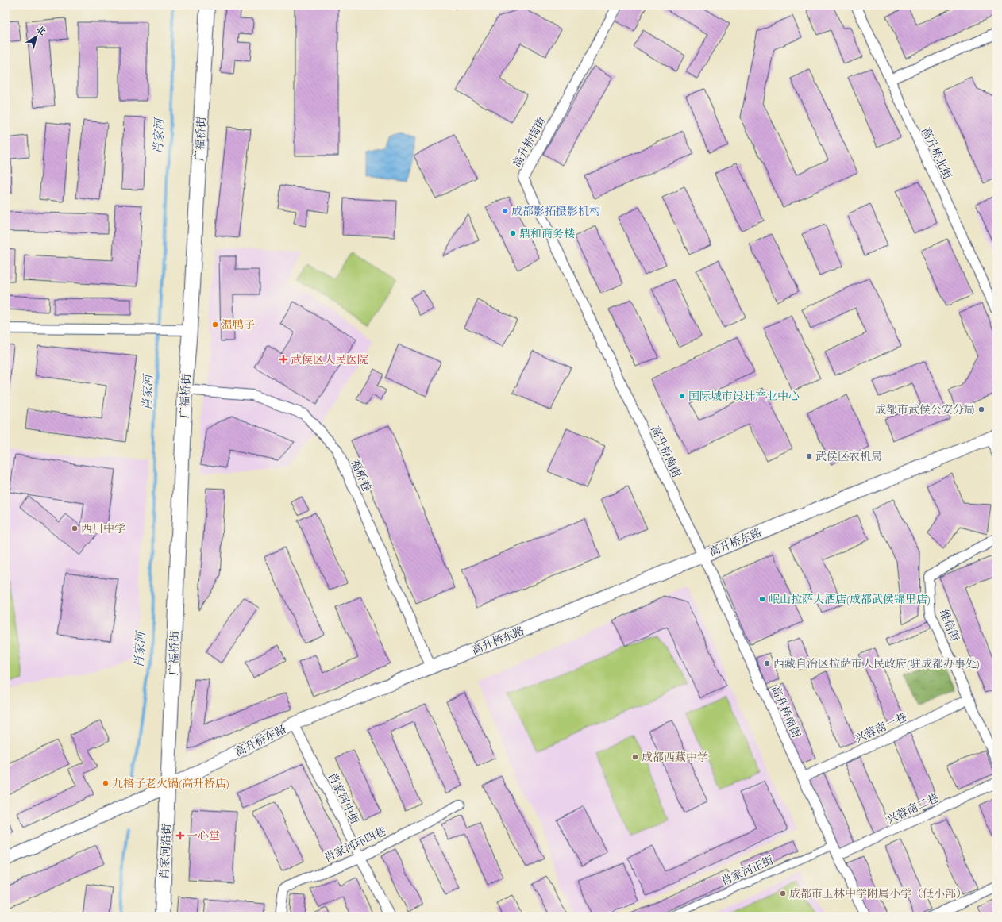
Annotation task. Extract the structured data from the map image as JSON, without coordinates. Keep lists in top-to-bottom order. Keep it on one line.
{"streets":{"main road":["广福桥街","肖家河沿街"],"street":["高升桥南街","高升桥北街","福桥巷","高升桥东路","维信街","兴蓉南一巷","肖家河中街","兴蓉南二巷","肖家河环四巷","肖家河正街"]},"crossings":[["广福桥街","福桥巷"],["广福桥街","高升桥东路"],["广福桥街","肖家河沿街"],["高升桥南街","高升桥东路"],["高升桥南街","兴蓉南一巷"],["高升桥南街","兴蓉南二巷"],["高升桥南街","肖家河正街"],["福桥巷","高升桥东路"],["高升桥东路","肖家河中街"],["高升桥东路","肖家河沿街"],["维信街","兴蓉南一巷"],["肖家河中街","肖家河环四巷"]],"water":["肖家河"],"places":{"other":["成都影拓摄影机构","鼎和商务楼","温鸭子","国际城市设计产业中心","成都市武侯公安分局","武侯区农机局","西川中学","岷山拉萨大酒店(成都武侯锦里店)","西藏自治区拉萨市人民政府(驻成都办事处)","成都西藏中学","九格子老火锅(高升桥店)","成都市玉林中学附属小学（低小部）"],"health":["武侯区人民医院","一心堂"]},"north":"top right"}
